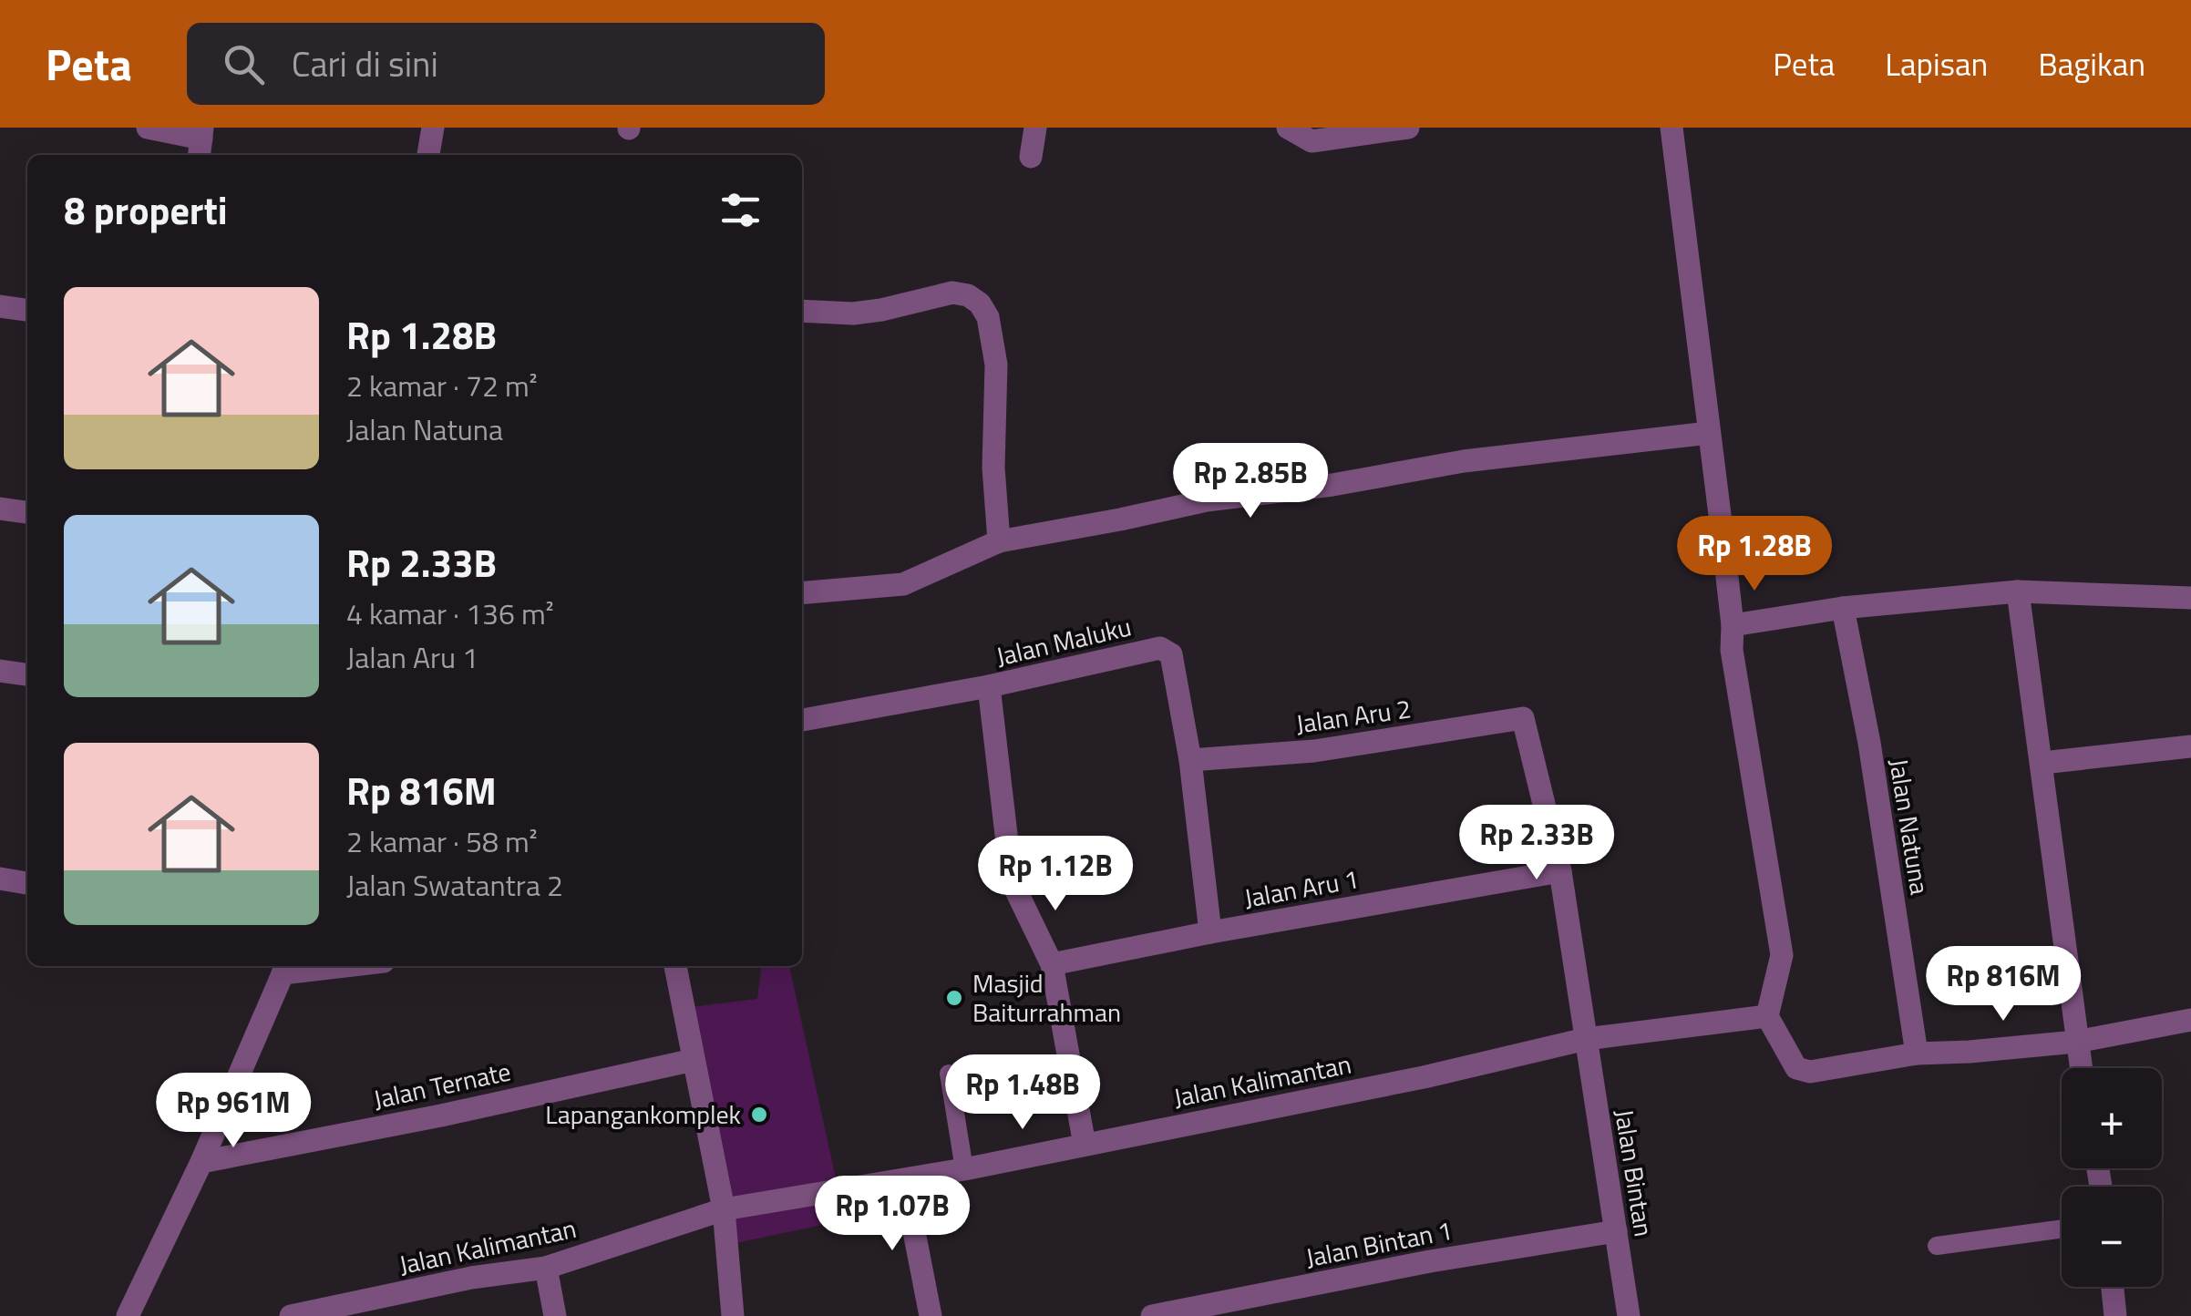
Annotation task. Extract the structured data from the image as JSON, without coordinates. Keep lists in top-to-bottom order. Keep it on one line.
{"streets":{"street":["Jalan Maluku","Jalan Aru 2","Jalan Natuna","Jalan Aru 1","Jalan Kalimantan","Jalan Ternate","Jalan Bintan","Jalan Bintan 1"]},"crossings":[["Jalan Maluku","Jalan Aru 2"],["Jalan Maluku","Jalan Aru 1"],["Jalan Aru 2","Jalan Bintan"],["Jalan Aru 1","Jalan Bintan"],["Jalan Kalimantan","Jalan Bintan"],["Jalan Bintan","Jalan Bintan 1"]],"places":["Masjid Baiturrahman","Lapangankomplek"],"page":{"header":"Peta","search":"Cari di sini","nav":["Peta","Lapisan","Bagikan"],"heading":"8 properti","list":[{"name":"Rp 1.28B","note":"2 kamar · 72 m² · Jalan Natuna"},{"name":"Rp 2.33B","note":"4 kamar · 136 m² · Jalan Aru 1"},{"name":"Rp 816M","note":"2 kamar · 58 m² · Jalan Swatantra 2"}],"price":["Rp 2.85B","Rp 1.28B","Rp 2.33B","Rp 1.12B","Rp 816M","Rp 1.48B","Rp 961M","Rp 1.07B"],"map_buttons":["+","−"]}}
